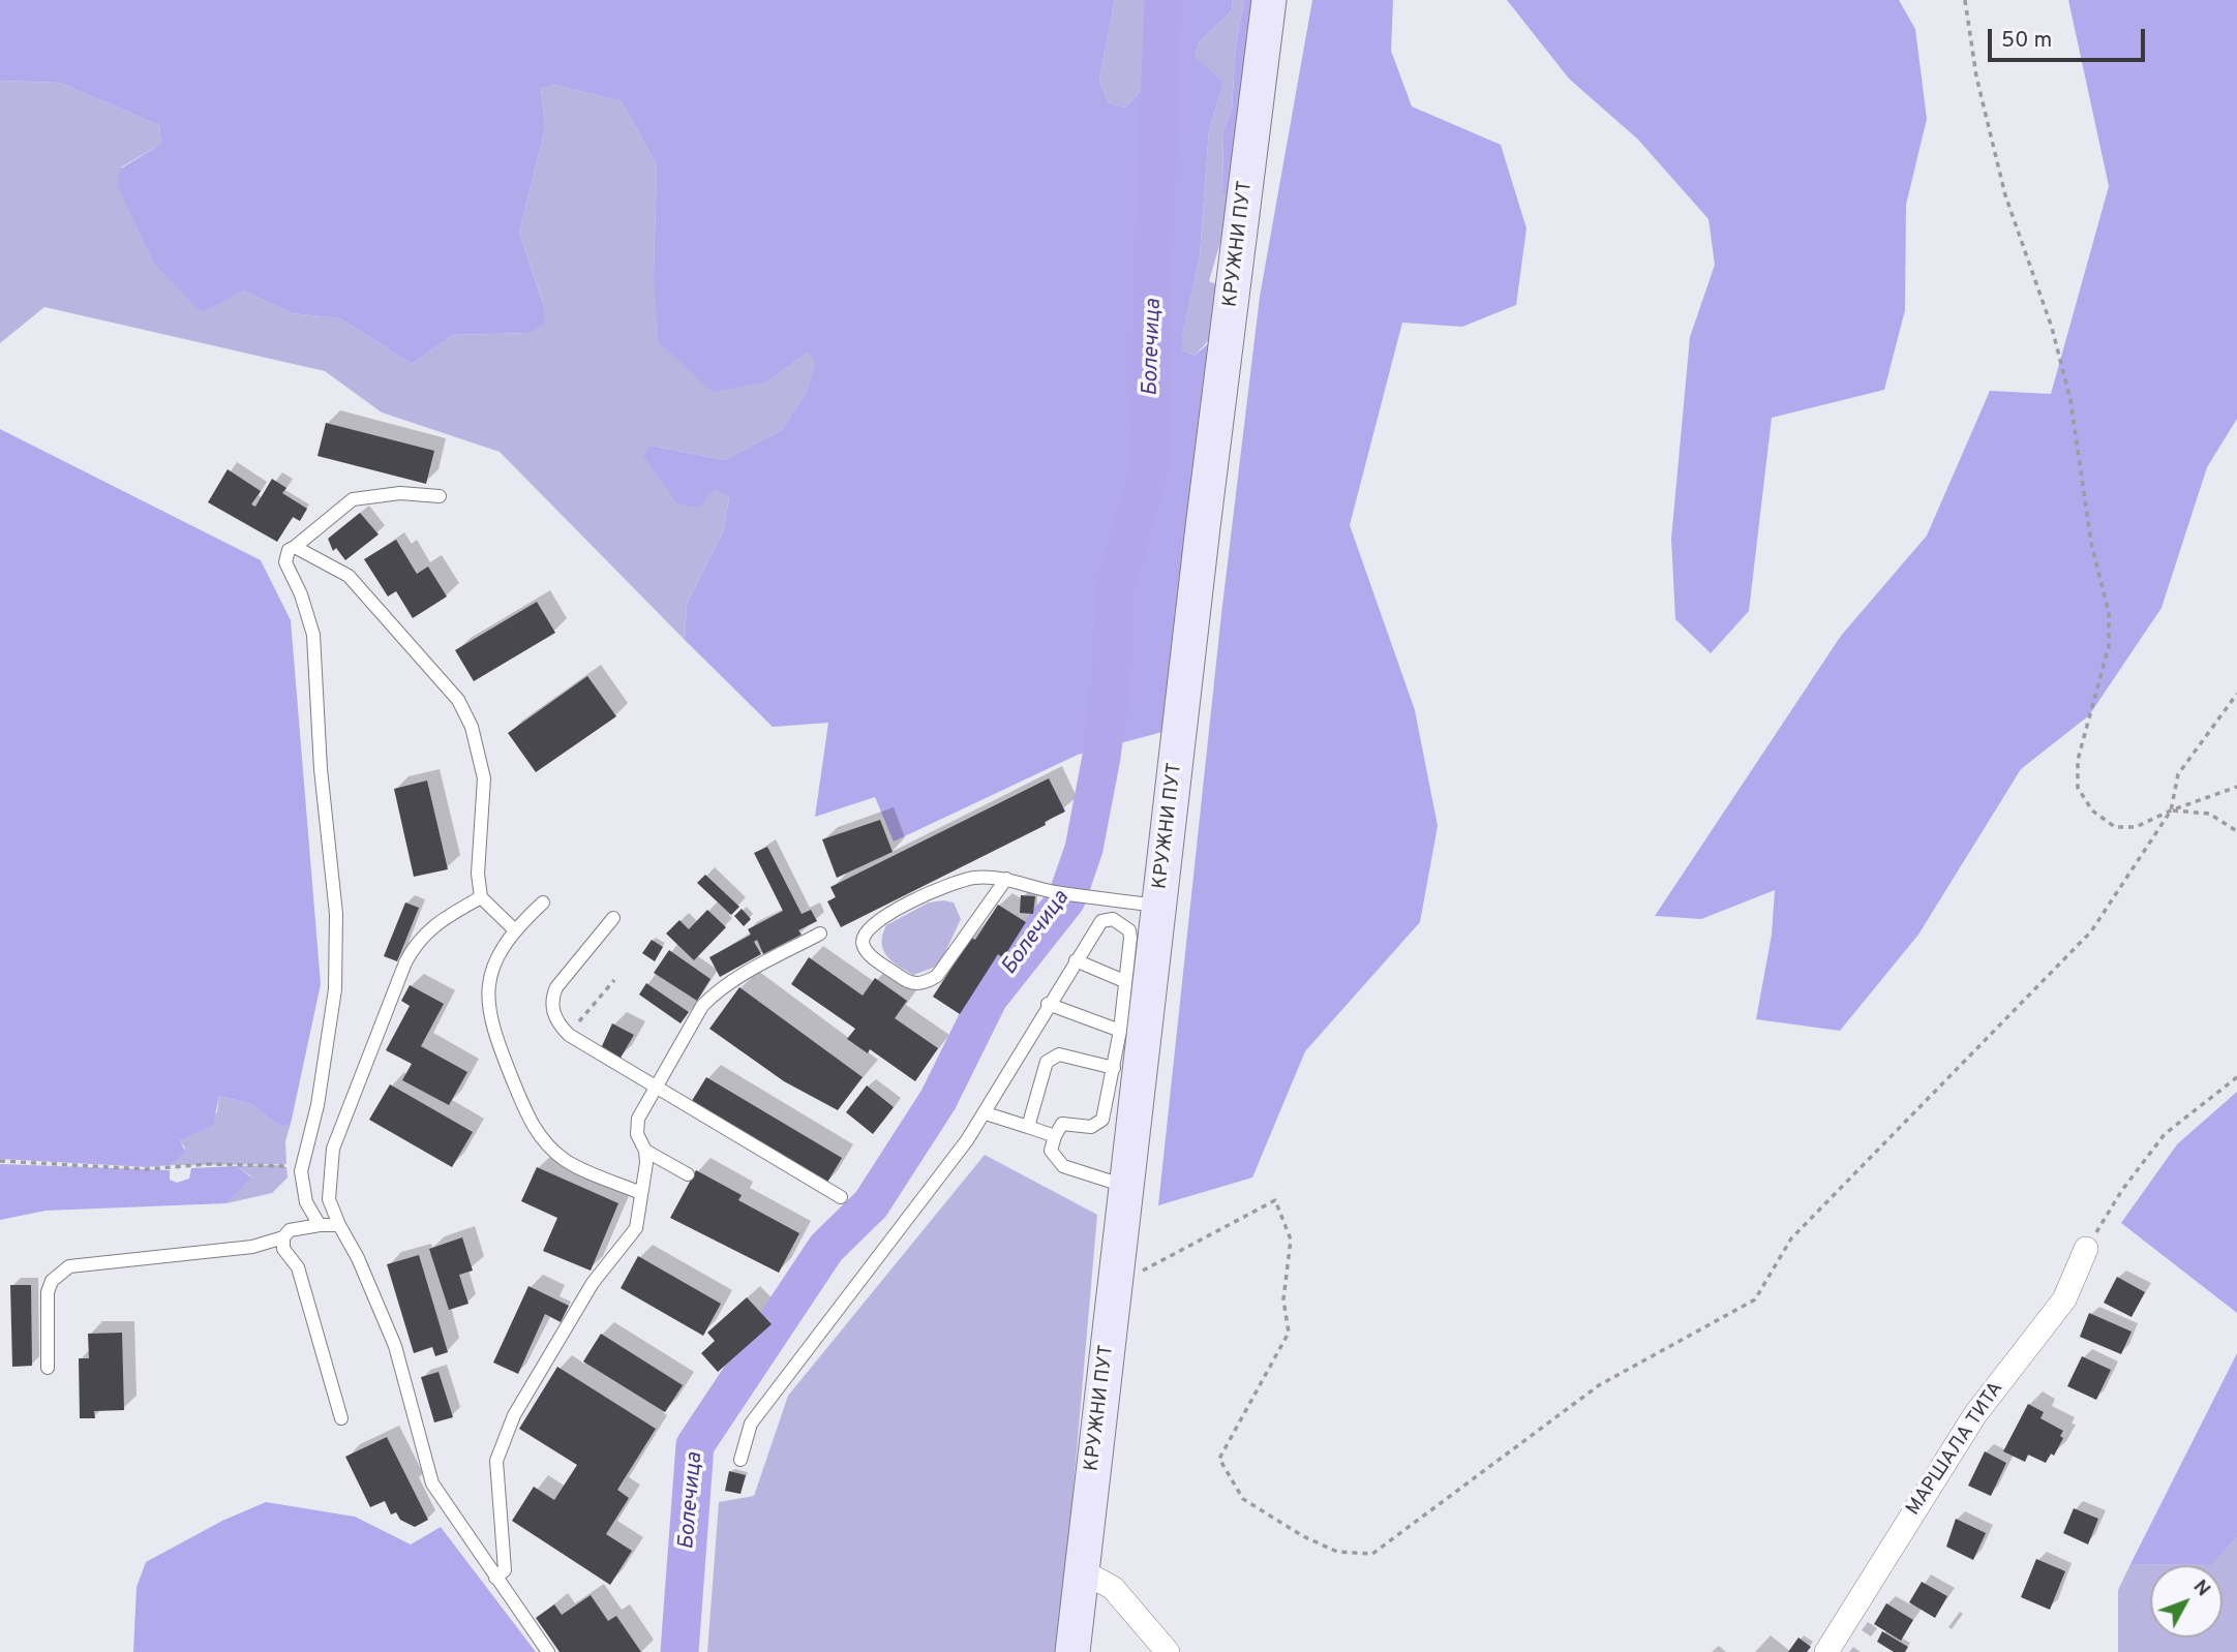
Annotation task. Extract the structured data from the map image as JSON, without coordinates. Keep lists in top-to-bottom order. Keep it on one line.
{"streets":{"main road":["КРУЖНИ ПУТ"],"street":["МАРШАЛА ТИТА"]},"water":["Болечица"],"scale_bar":"50 m","north":"top right"}
